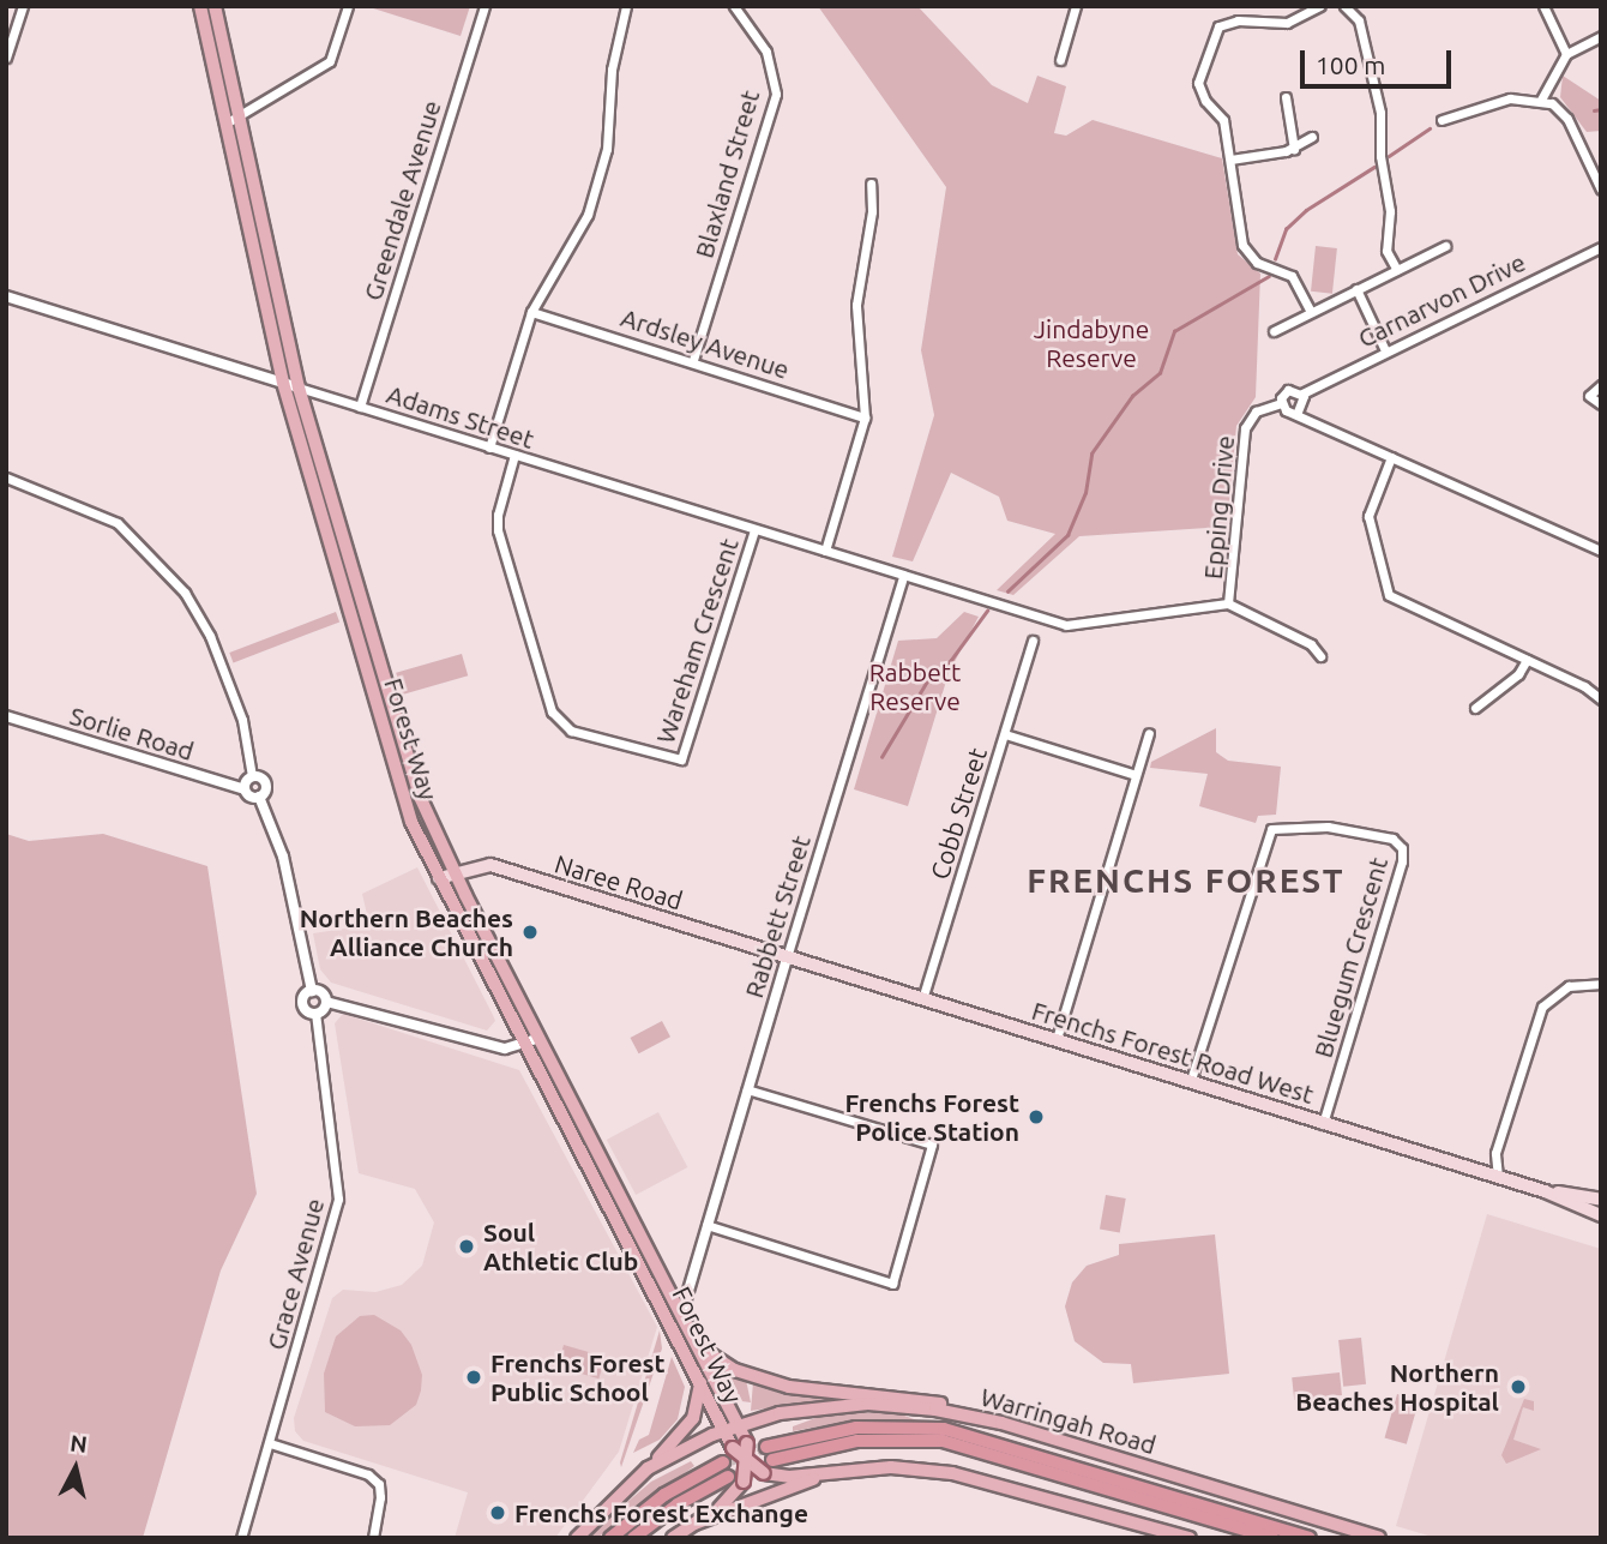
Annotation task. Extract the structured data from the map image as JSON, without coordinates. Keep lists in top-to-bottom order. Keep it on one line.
{"streets":{"highway":["Warringah Road"],"main road":["Forest Way","Naree Road","Frenchs Forest Road West"],"street":["Blaxland Street","Greendale Avenue","Carnarvon Drive","Ardsley Avenue","Adams Street","Epping Drive","Wareham Crescent","Sorlie Road","Cobb Street","Rabbett Street","Bluegum Crescent","Grace Avenue"]},"crossings":[["Blaxland Street","Ardsley Avenue"],["Greendale Avenue","Adams Street"],["Carnarvon Drive","Epping Drive"],["Adams Street","Epping Drive"],["Adams Street","Wareham Crescent"],["Adams Street","Forest Way"],["Adams Street","Rabbett Street"],["Epping Drive","Rabbett Street"],["Forest Way","Naree Road"],["Forest Way","Rabbett Street"],["Forest Way","Warringah Road"],["Cobb Street","Frenchs Forest Road West"],["Naree Road","Rabbett Street"],["Naree Road","Frenchs Forest Road West"],["Rabbett Street","Frenchs Forest Road West"],["Bluegum Crescent","Frenchs Forest Road West"]],"districts":["FRENCHS FOREST"],"parks":["Jindabyne Reserve","Rabbett Reserve"],"places":["Northern Beaches Alliance Church","Frenchs Forest Police Station","Soul Athletic Club","Frenchs Forest Public School","Northern Beaches Hospital","Frenchs Forest Exchange"],"scale_bar":"100 m","north":"top"}
